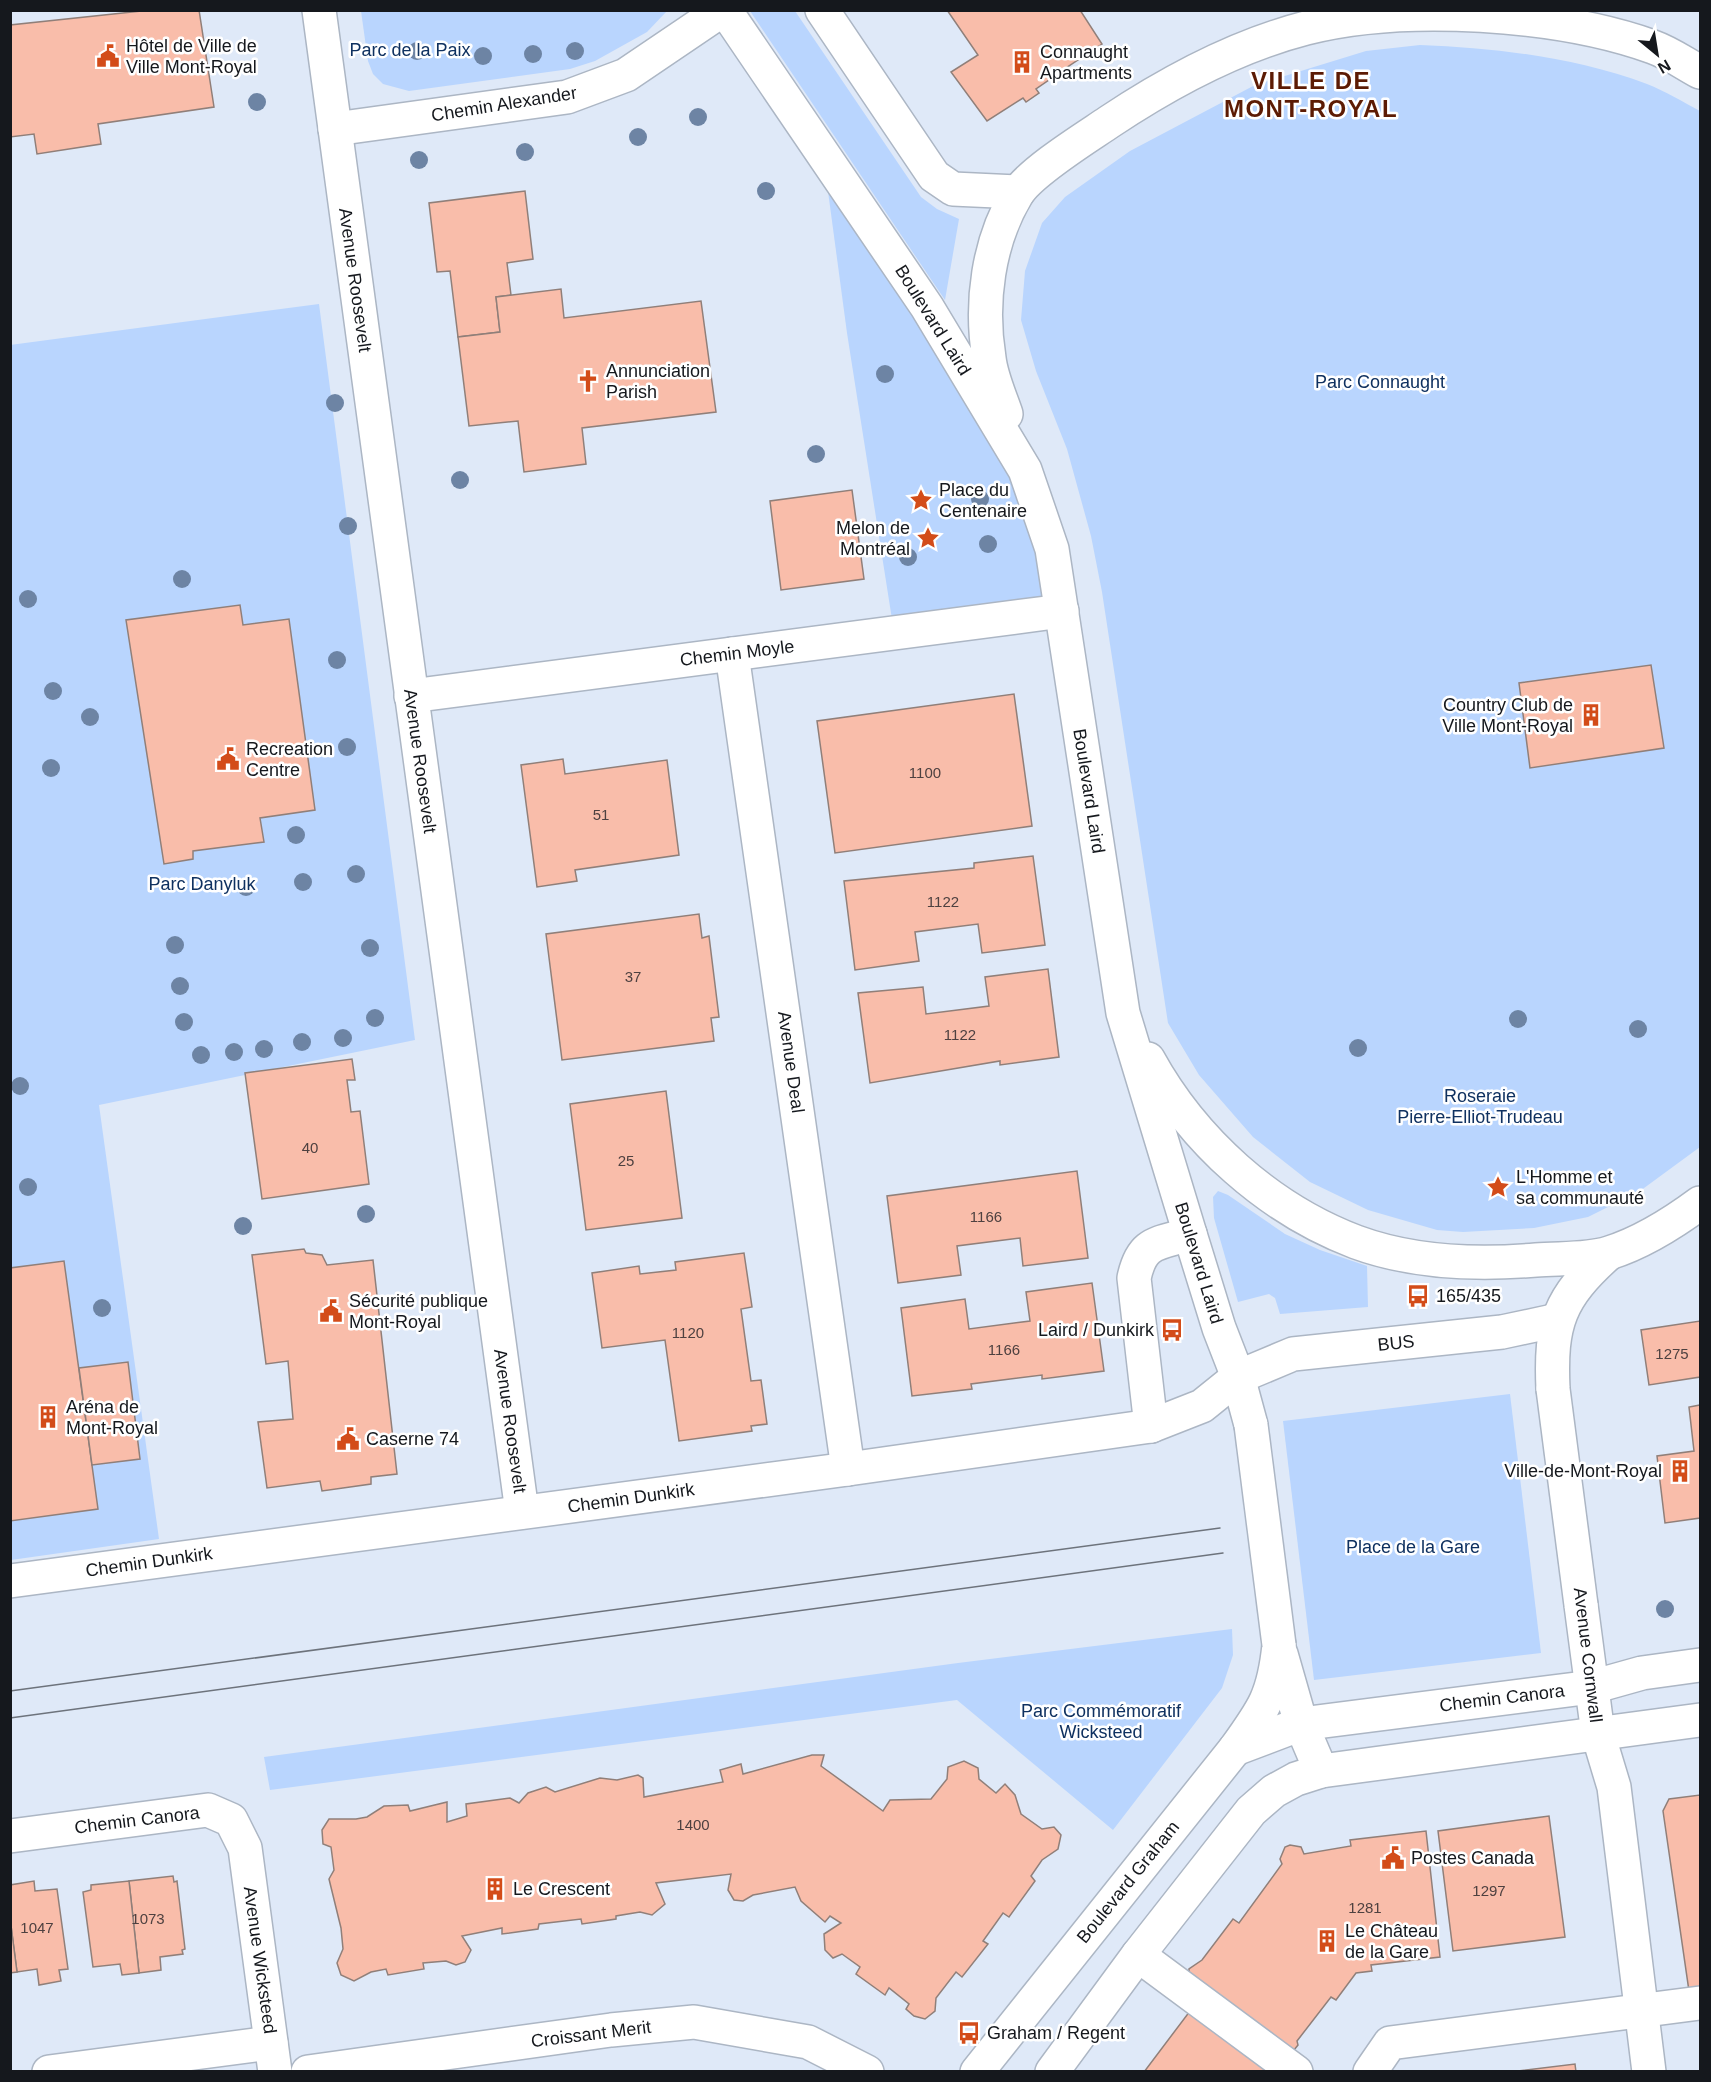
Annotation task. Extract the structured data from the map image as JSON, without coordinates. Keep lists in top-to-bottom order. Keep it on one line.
{"streets":{"street":["Chemin Alexander","Avenue Roosevelt","Boulevard Laird","Chemin Moyle","Avenue Deal","BUS","Chemin Dunkirk","Avenue Cornwall","Chemin Canora","Boulevard Graham","Avenue Wicksteed","Croissant Merit"]},"crossings":[["Chemin Alexander","Avenue Roosevelt"],["Chemin Alexander","Boulevard Laird"],["Avenue Roosevelt","Chemin Moyle"],["Avenue Roosevelt","Chemin Dunkirk"],["Boulevard Laird","Chemin Moyle"],["Boulevard Laird","BUS"],["Boulevard Laird","Chemin Dunkirk"],["Boulevard Laird","Chemin Canora"],["Boulevard Laird","Boulevard Graham"],["Chemin Moyle","Avenue Deal"],["Avenue Deal","Chemin Dunkirk"],["BUS","Chemin Dunkirk"],["BUS","Avenue Cornwall"],["Avenue Cornwall","Chemin Canora"],["Chemin Canora","Avenue Wicksteed"]],"districts":["VILLE DE MONT-ROYAL"],"parks":["Parc de la Paix","Parc Connaught","Parc Danyluk","Roseraie Pierre-Elliot-Trudeau","Place de la Gare","Parc Commémoratif Wicksteed"],"places":{"public building":["Hôtel de Ville de Ville Mont-Royal","Recreation Centre","Sécurité publique Mont-Royal","Caserne 74","Postes Canada"],"building":["Connaught Apartments","Country Club de Ville Mont-Royal","Aréna de Mont-Royal","Ville-de-Mont-Royal","Le Crescent","Le Château de la Gare"],"church":["Annunciation Parish"],"place":["Place du Centenaire","Melon de Montréal","L'Homme et sa communauté"],"bus stop":["165/435","Laird / Dunkirk","Graham / Regent"]},"house_numbers":["1100","51","1122","37","1122","40","25","1166","1120","1166","1275","1400","1297","1281","1073","1047"],"north":"bottom right"}
